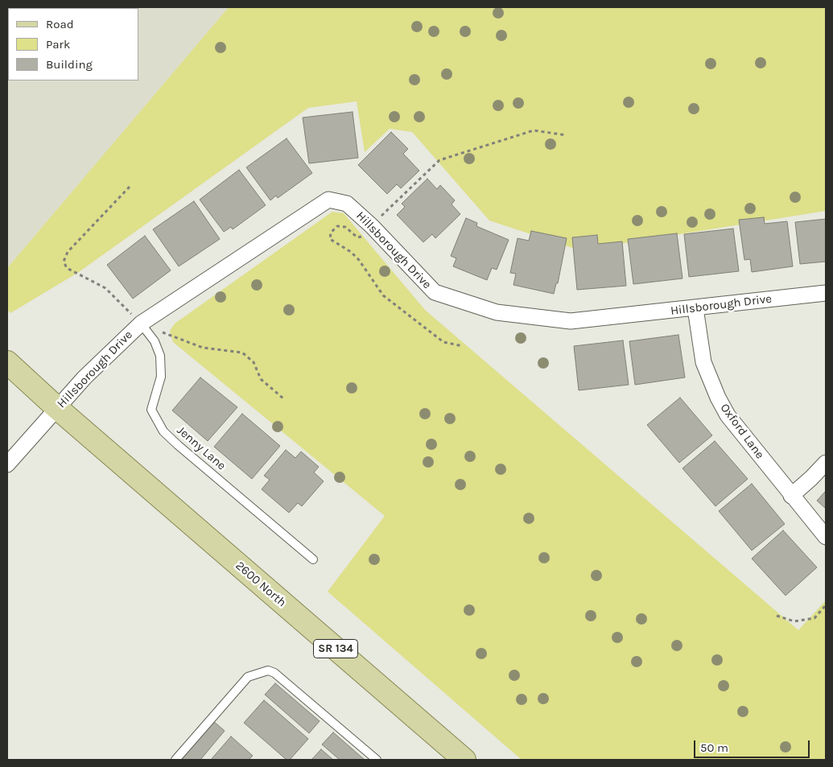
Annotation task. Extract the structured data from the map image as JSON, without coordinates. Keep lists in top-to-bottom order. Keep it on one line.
{"streets":{"main road":["2600 North","SR 134"],"street":["Hillsborough Drive","Oxford Lane"],"lane":["Jenny Lane"]},"crossings":[["Hillsborough Drive","Oxford Lane"],["Hillsborough Drive","Jenny Lane"],["Hillsborough Drive","2600 North"],["Hillsborough Drive","SR 134"],["2600 North","SR 134"]],"legend":["Road","Park","Building"],"scale_bar":"50 m"}
